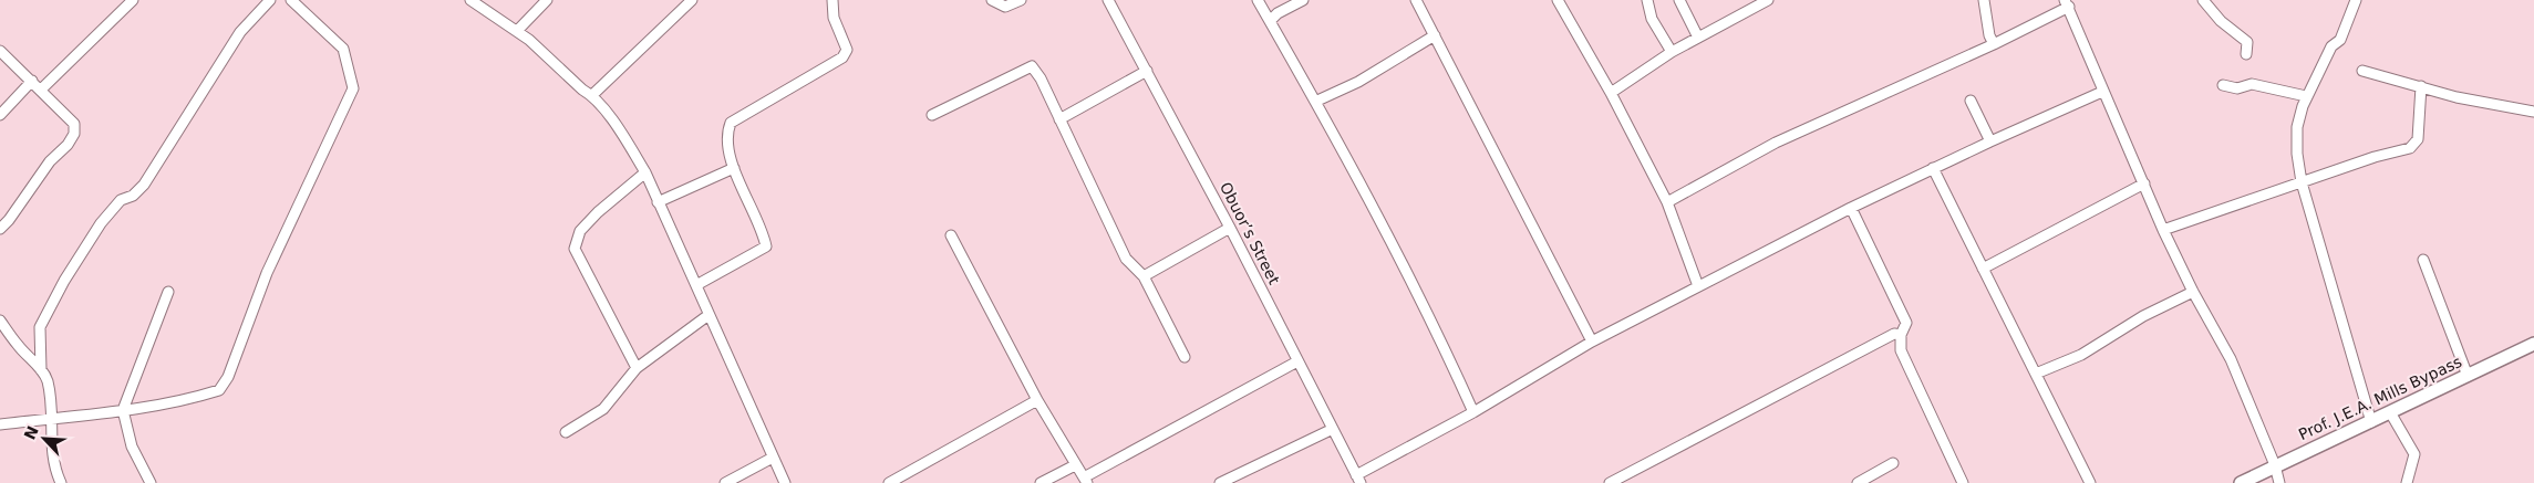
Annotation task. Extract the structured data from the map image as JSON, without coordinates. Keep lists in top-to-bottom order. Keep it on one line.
{"streets":{"street":["Obuor’s Street","Prof. J.E.A. Mills Bypass"]},"north":"top left"}
